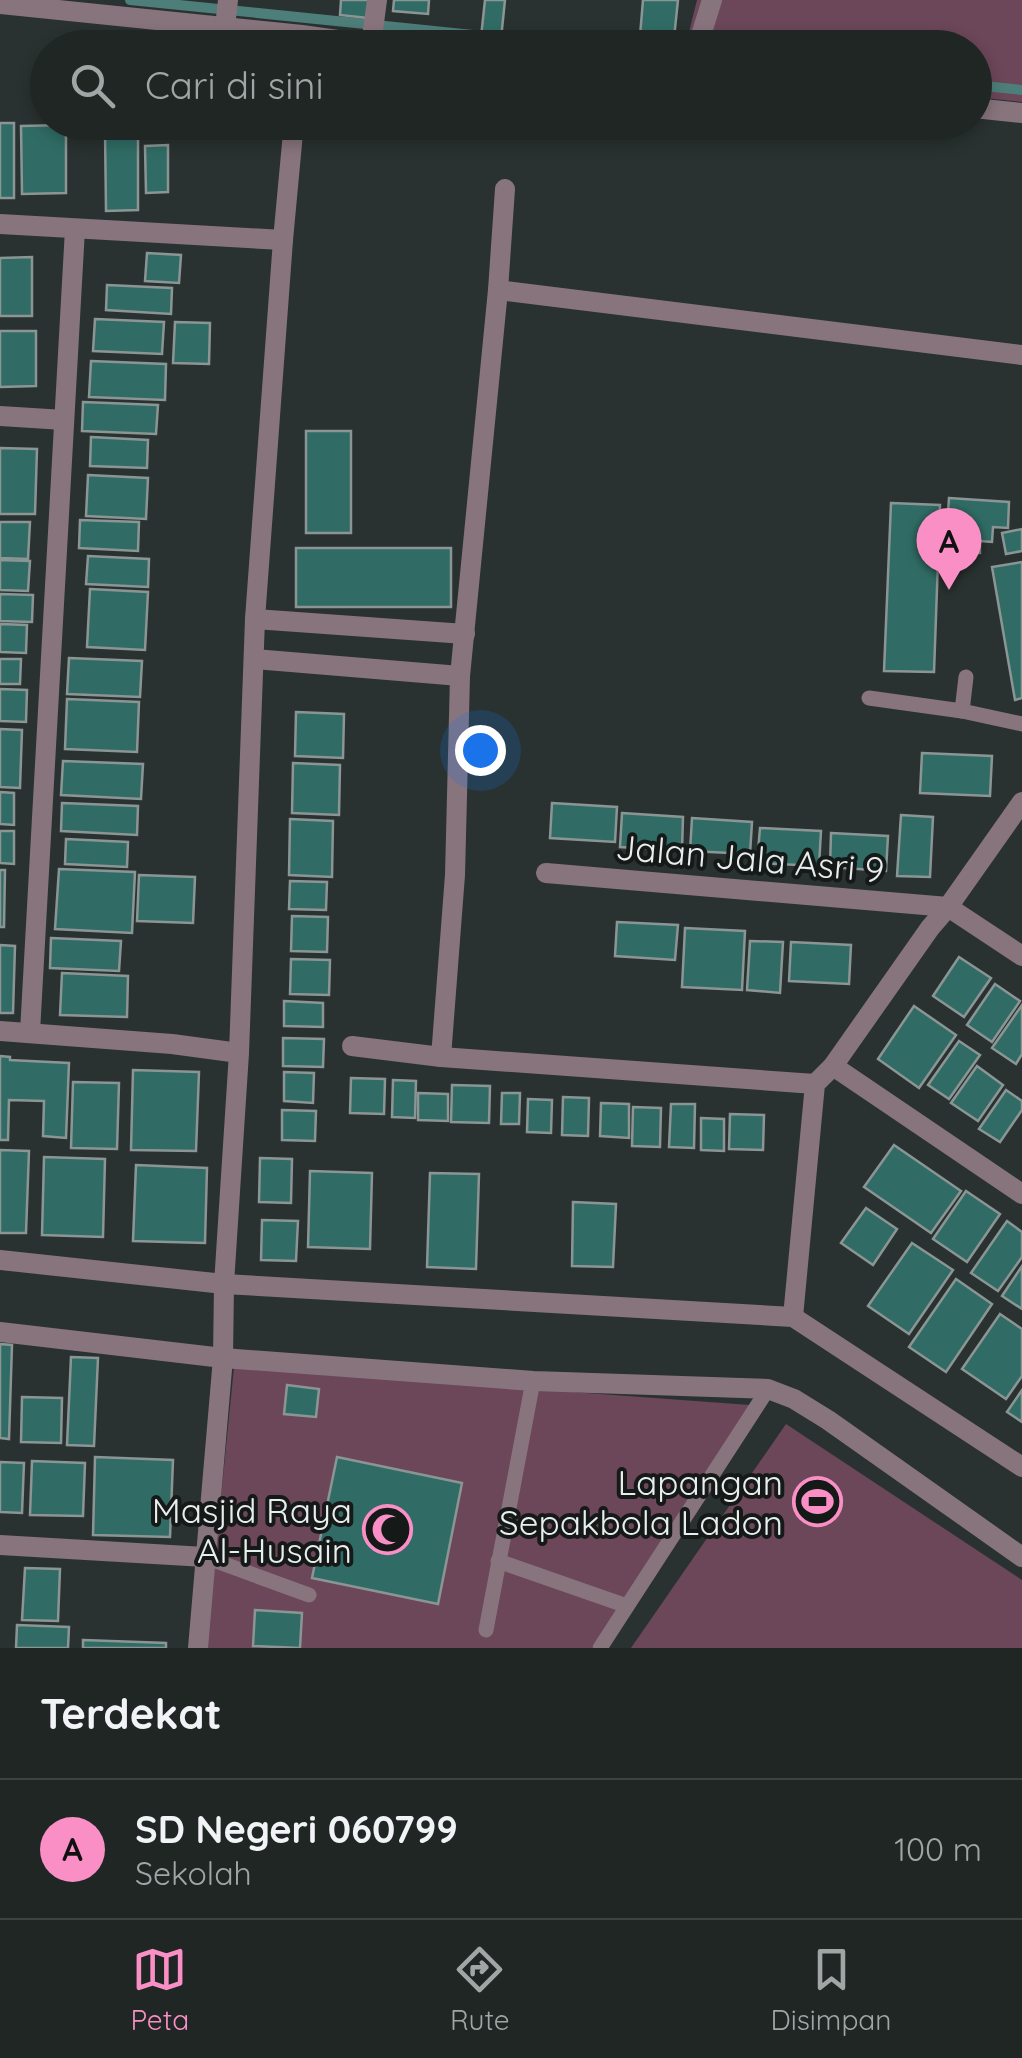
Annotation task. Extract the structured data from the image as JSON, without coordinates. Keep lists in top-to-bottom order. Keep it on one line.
{"streets":{"street":["Jalan Jala Asri 9"]},"places":{"sports":["Lapangan Sepakbola Ladon"],"mosque":["Masjid Raya Al-Husain"]},"page":{"search":"Cari di sini","pins":"A","heading":"Terdekat","list":[{"mark":"A","name":"SD Negeri 060799","note":"Sekolah","value":"100 m"}],"nav":["Peta","Rute","Disimpan"]}}
